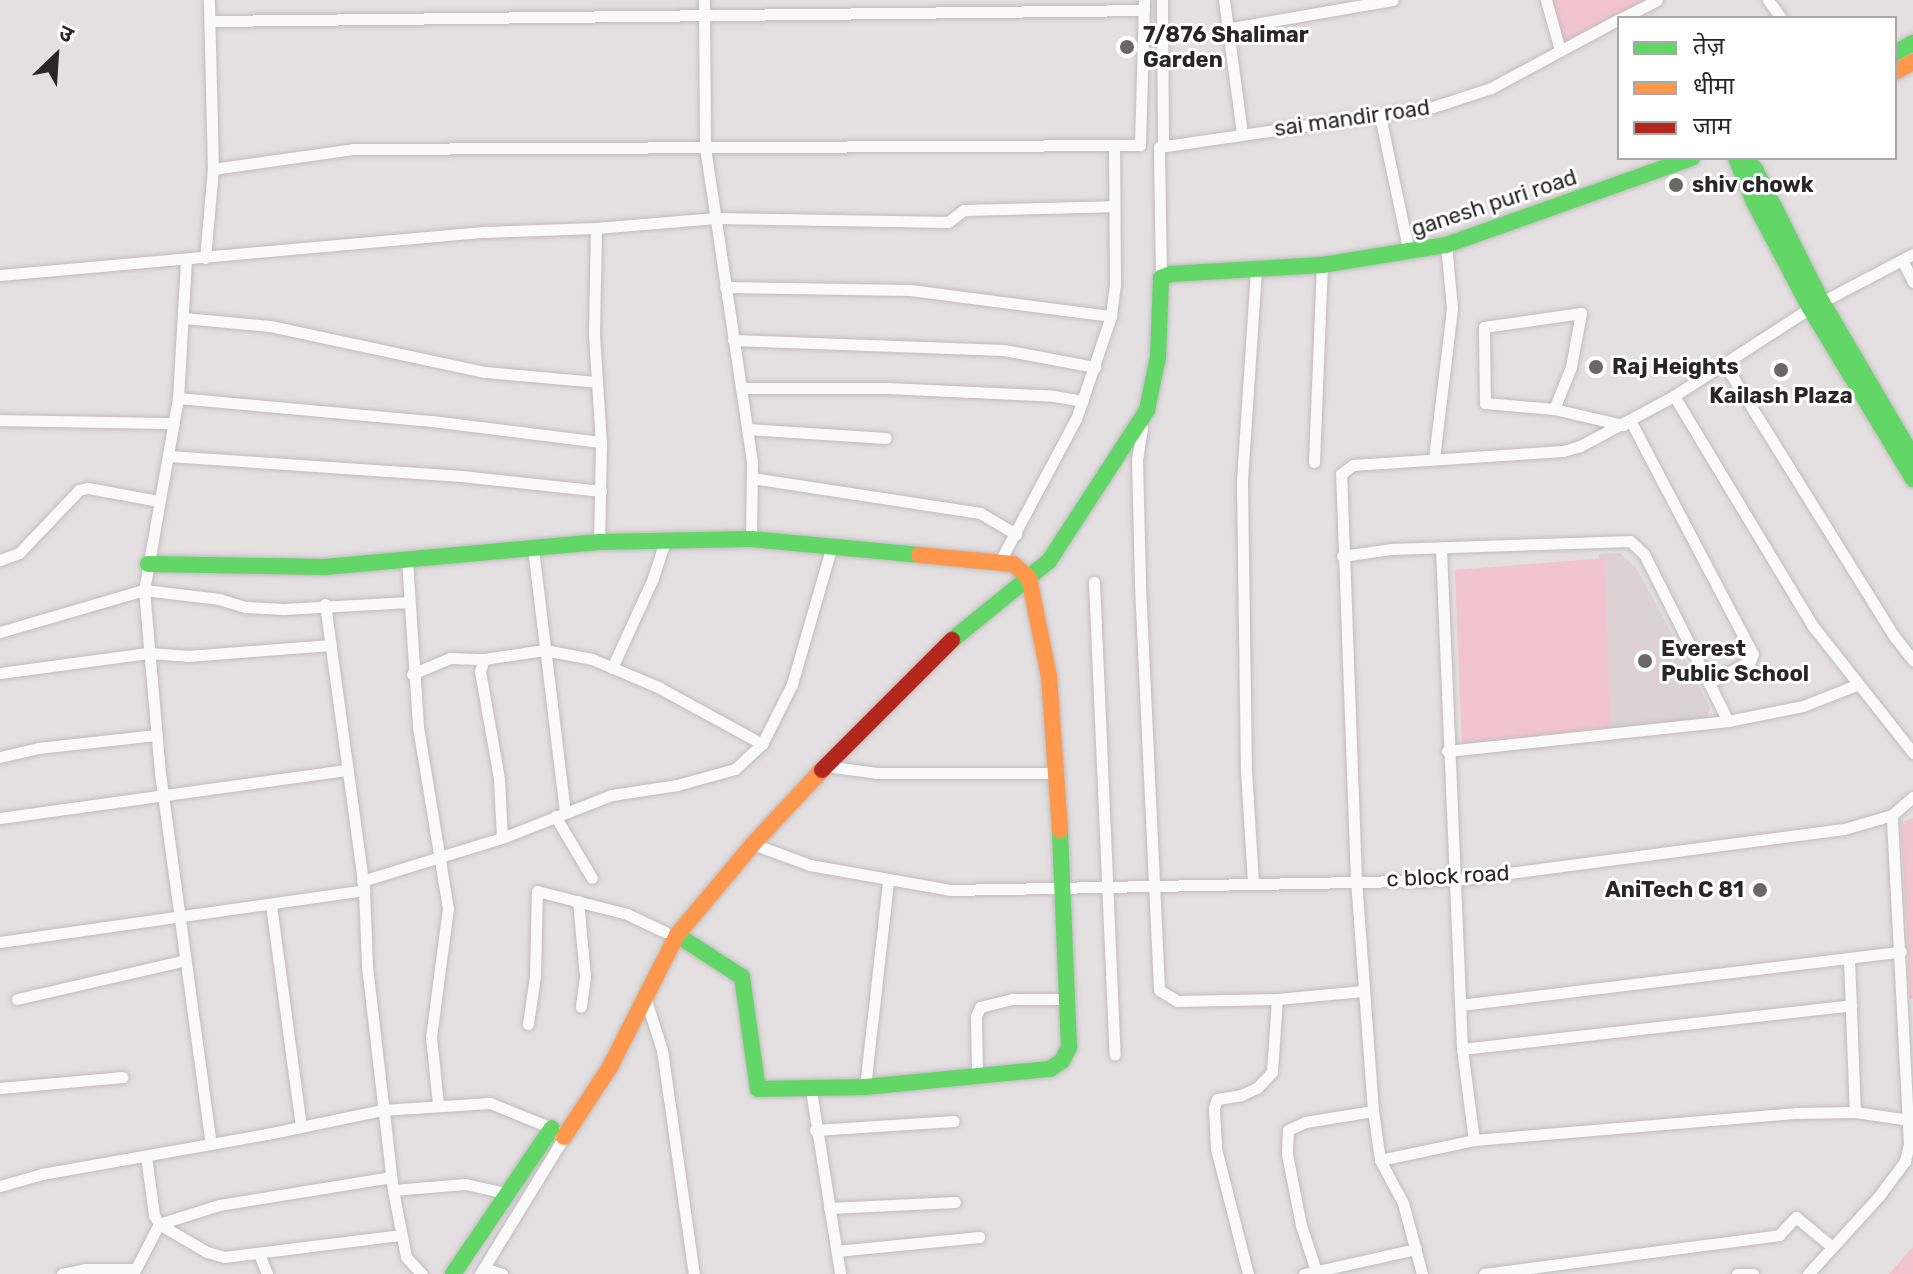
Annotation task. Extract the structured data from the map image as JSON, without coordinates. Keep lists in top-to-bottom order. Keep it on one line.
{"streets":{"street":["sai mandir road","ganesh puri road","c block road"]},"places":["7/876 Shalimar Garden","shiv chowk","Raj Heights","Kailash Plaza","Everest Public School","AniTech C 81"],"legend":["तेज़","धीमा","जाम"],"north":"top right"}
